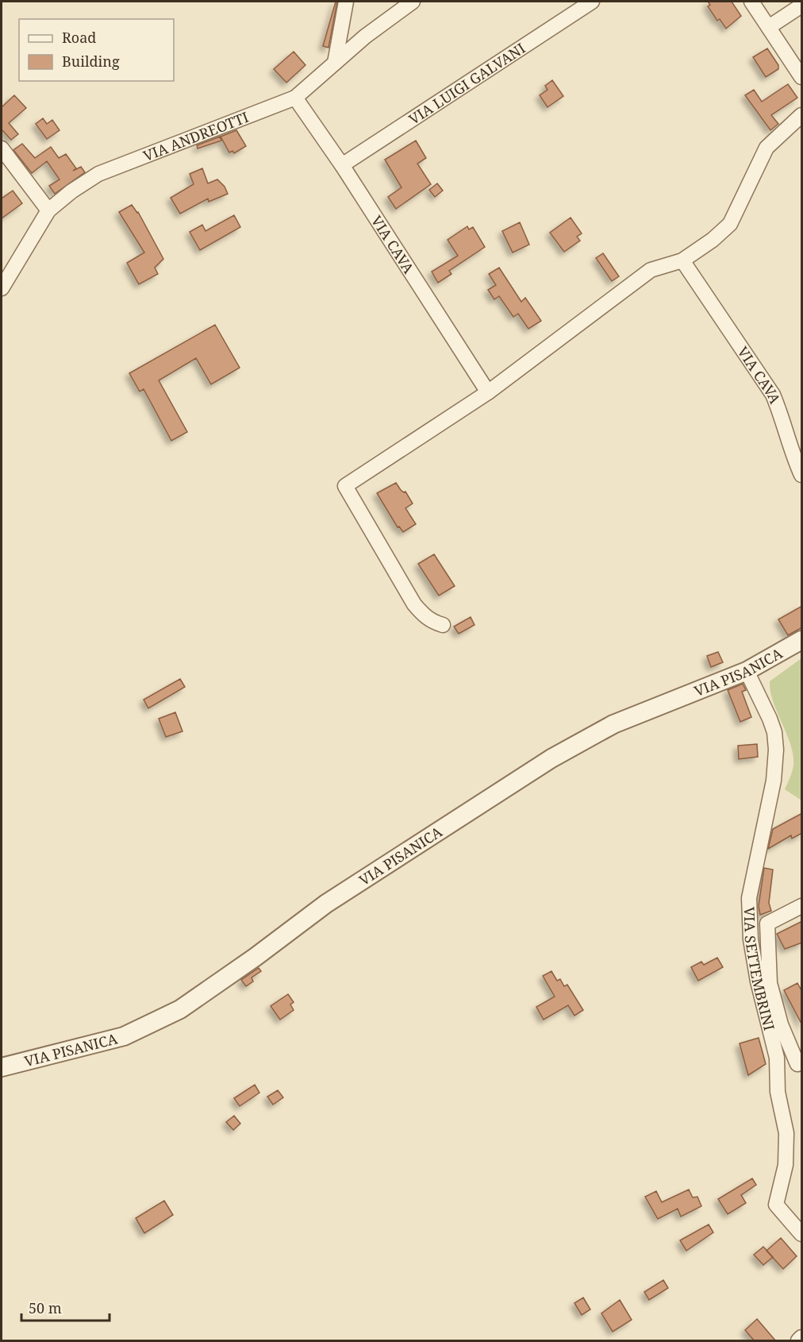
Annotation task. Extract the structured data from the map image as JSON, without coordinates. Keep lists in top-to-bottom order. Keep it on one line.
{"streets":{"street":["VIA LUIGI GALVANI","VIA ANDREOTTI","VIA CAVA","VIA PISANICA","VIA SETTEMBRINI"]},"crossings":[["VIA LUIGI GALVANI","VIA CAVA"],["VIA ANDREOTTI","VIA CAVA"],["VIA PISANICA","VIA SETTEMBRINI"]],"legend":["Road","Building"],"scale_bar":"50 m"}
